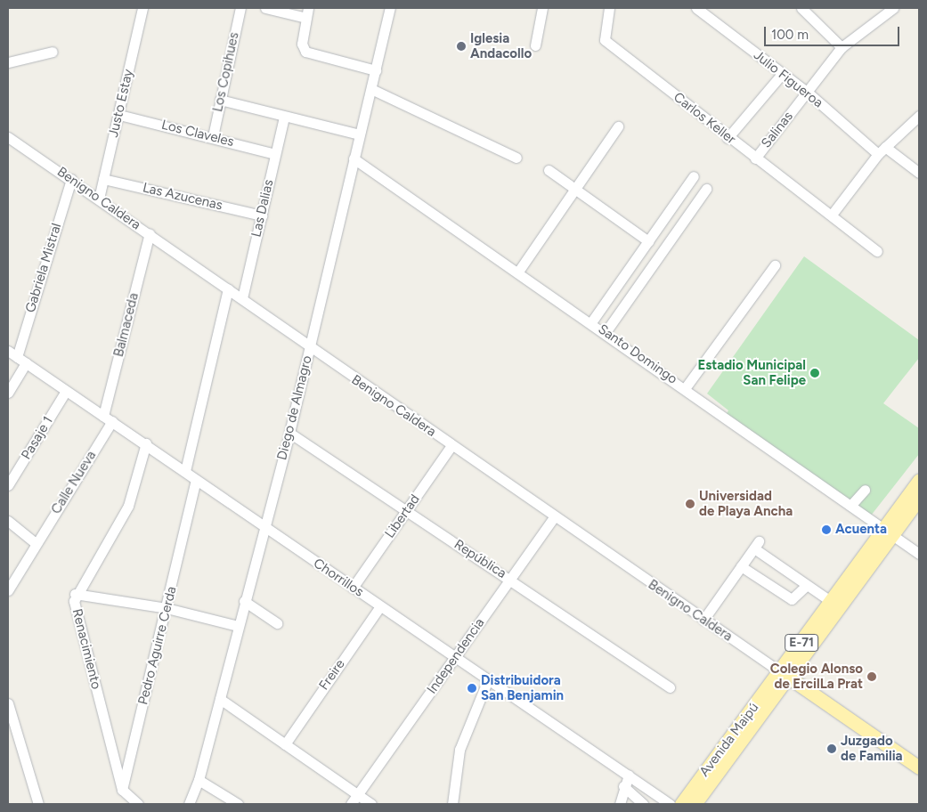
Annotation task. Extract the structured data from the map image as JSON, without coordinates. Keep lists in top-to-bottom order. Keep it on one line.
{"streets":{"main road":["E-71","Avenida Maipú"],"street":["Los Copihues","Julio Figueroa","Justo Estay","Carlos Keller","Salinas","Los Claveles","Las Azucenas","Benigno Caldera","Las Dalias","Gabriela Mistral","Balmaceda","Santo Domingo","Diego de Almagro","Pasaje 1","Calle Nueva","Libertad","República","Chorrillos","Pedro Aguirre Cerda","Renacimiento","Independencia","Freire"]},"crossings":[["Los Copihues","Los Claveles"],["Julio Figueroa","Salinas"],["Justo Estay","Los Claveles"],["Justo Estay","Las Azucenas"],["Justo Estay","Benigno Caldera"],["Carlos Keller","Salinas"],["Los Claveles","Las Dalias"],["Las Azucenas","Las Dalias"],["Benigno Caldera","Las Dalias"],["Benigno Caldera","Gabriela Mistral"],["Benigno Caldera","Balmaceda"],["Benigno Caldera","Diego de Almagro"],["Benigno Caldera","Libertad"],["Benigno Caldera","Independencia"],["Benigno Caldera","Avenida Maipú"],["Gabriela Mistral","Chorrillos"],["Balmaceda","Chorrillos"],["Santo Domingo","Diego de Almagro"],["Santo Domingo","Avenida Maipú"],["Diego de Almagro","República"],["Diego de Almagro","Chorrillos"],["Pasaje 1","Chorrillos"],["Calle Nueva","Chorrillos"],["Libertad","República"],["Libertad","Chorrillos"],["República","Independencia"],["Chorrillos","Pedro Aguirre Cerda"],["Chorrillos","Renacimiento"],["Chorrillos","Independencia"],["Chorrillos","Freire"],["Pedro Aguirre Cerda","Renacimiento"]],"places":["Iglesia Andacollo","Estadio Municipal San Felipe","Universidad de Playa Ancha","Acuenta","Colegio Alonso de ErcilLa Prat","Distribuidora San Benjamin","Juzgado de Familia"],"scale_bar":"100 m"}
